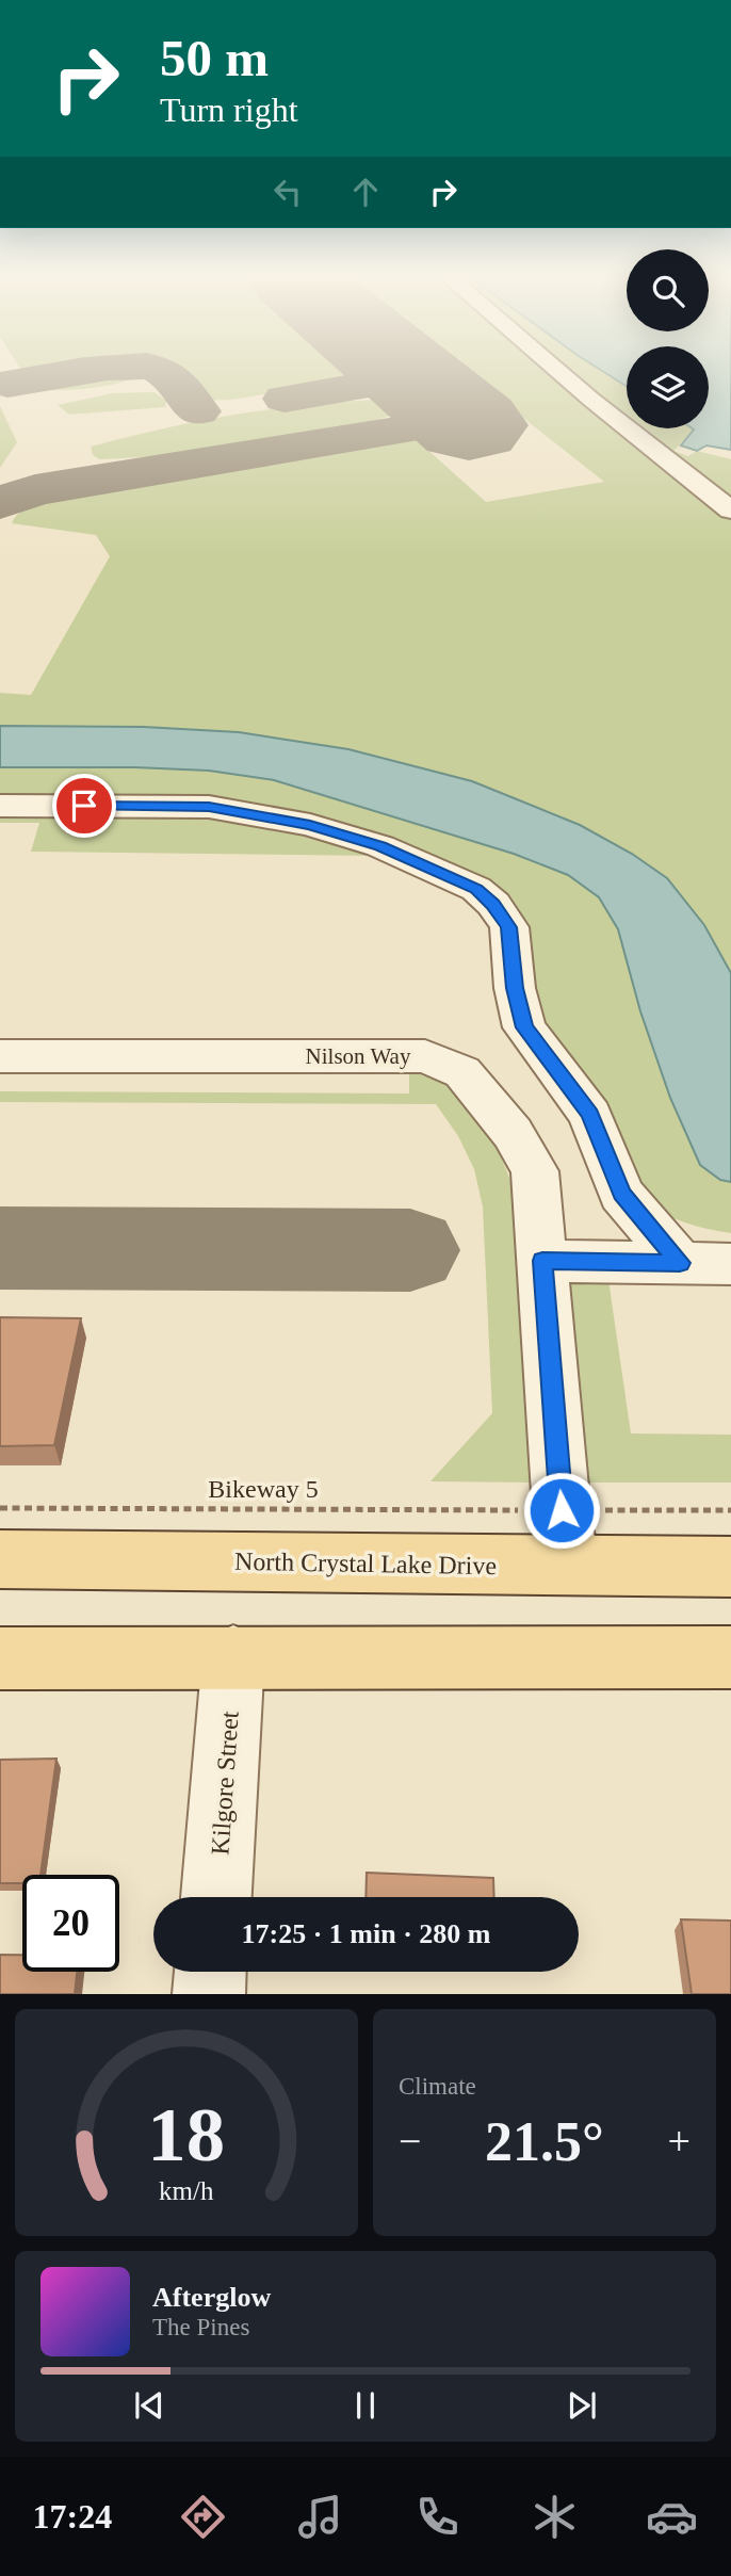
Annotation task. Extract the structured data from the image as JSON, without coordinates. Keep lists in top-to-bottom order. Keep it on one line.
{"streets":{"main road":["North Crystal Lake Drive"],"street":["Nilson Way","Kilgore Street"],"path":["Bikeway 5"]},"crossings":[["Nilson Way","North Crystal Lake Drive"]],"page":{"turn":["50 m","Turn right"],"limit":"20","trip":"17:25 · 1 min · 280 m","tile":"Climate","heat":["−","21.5°","+"],"song":["Afterglow","The Pines"],"tabs":"17:24","gauge":["18","km/h"]}}
